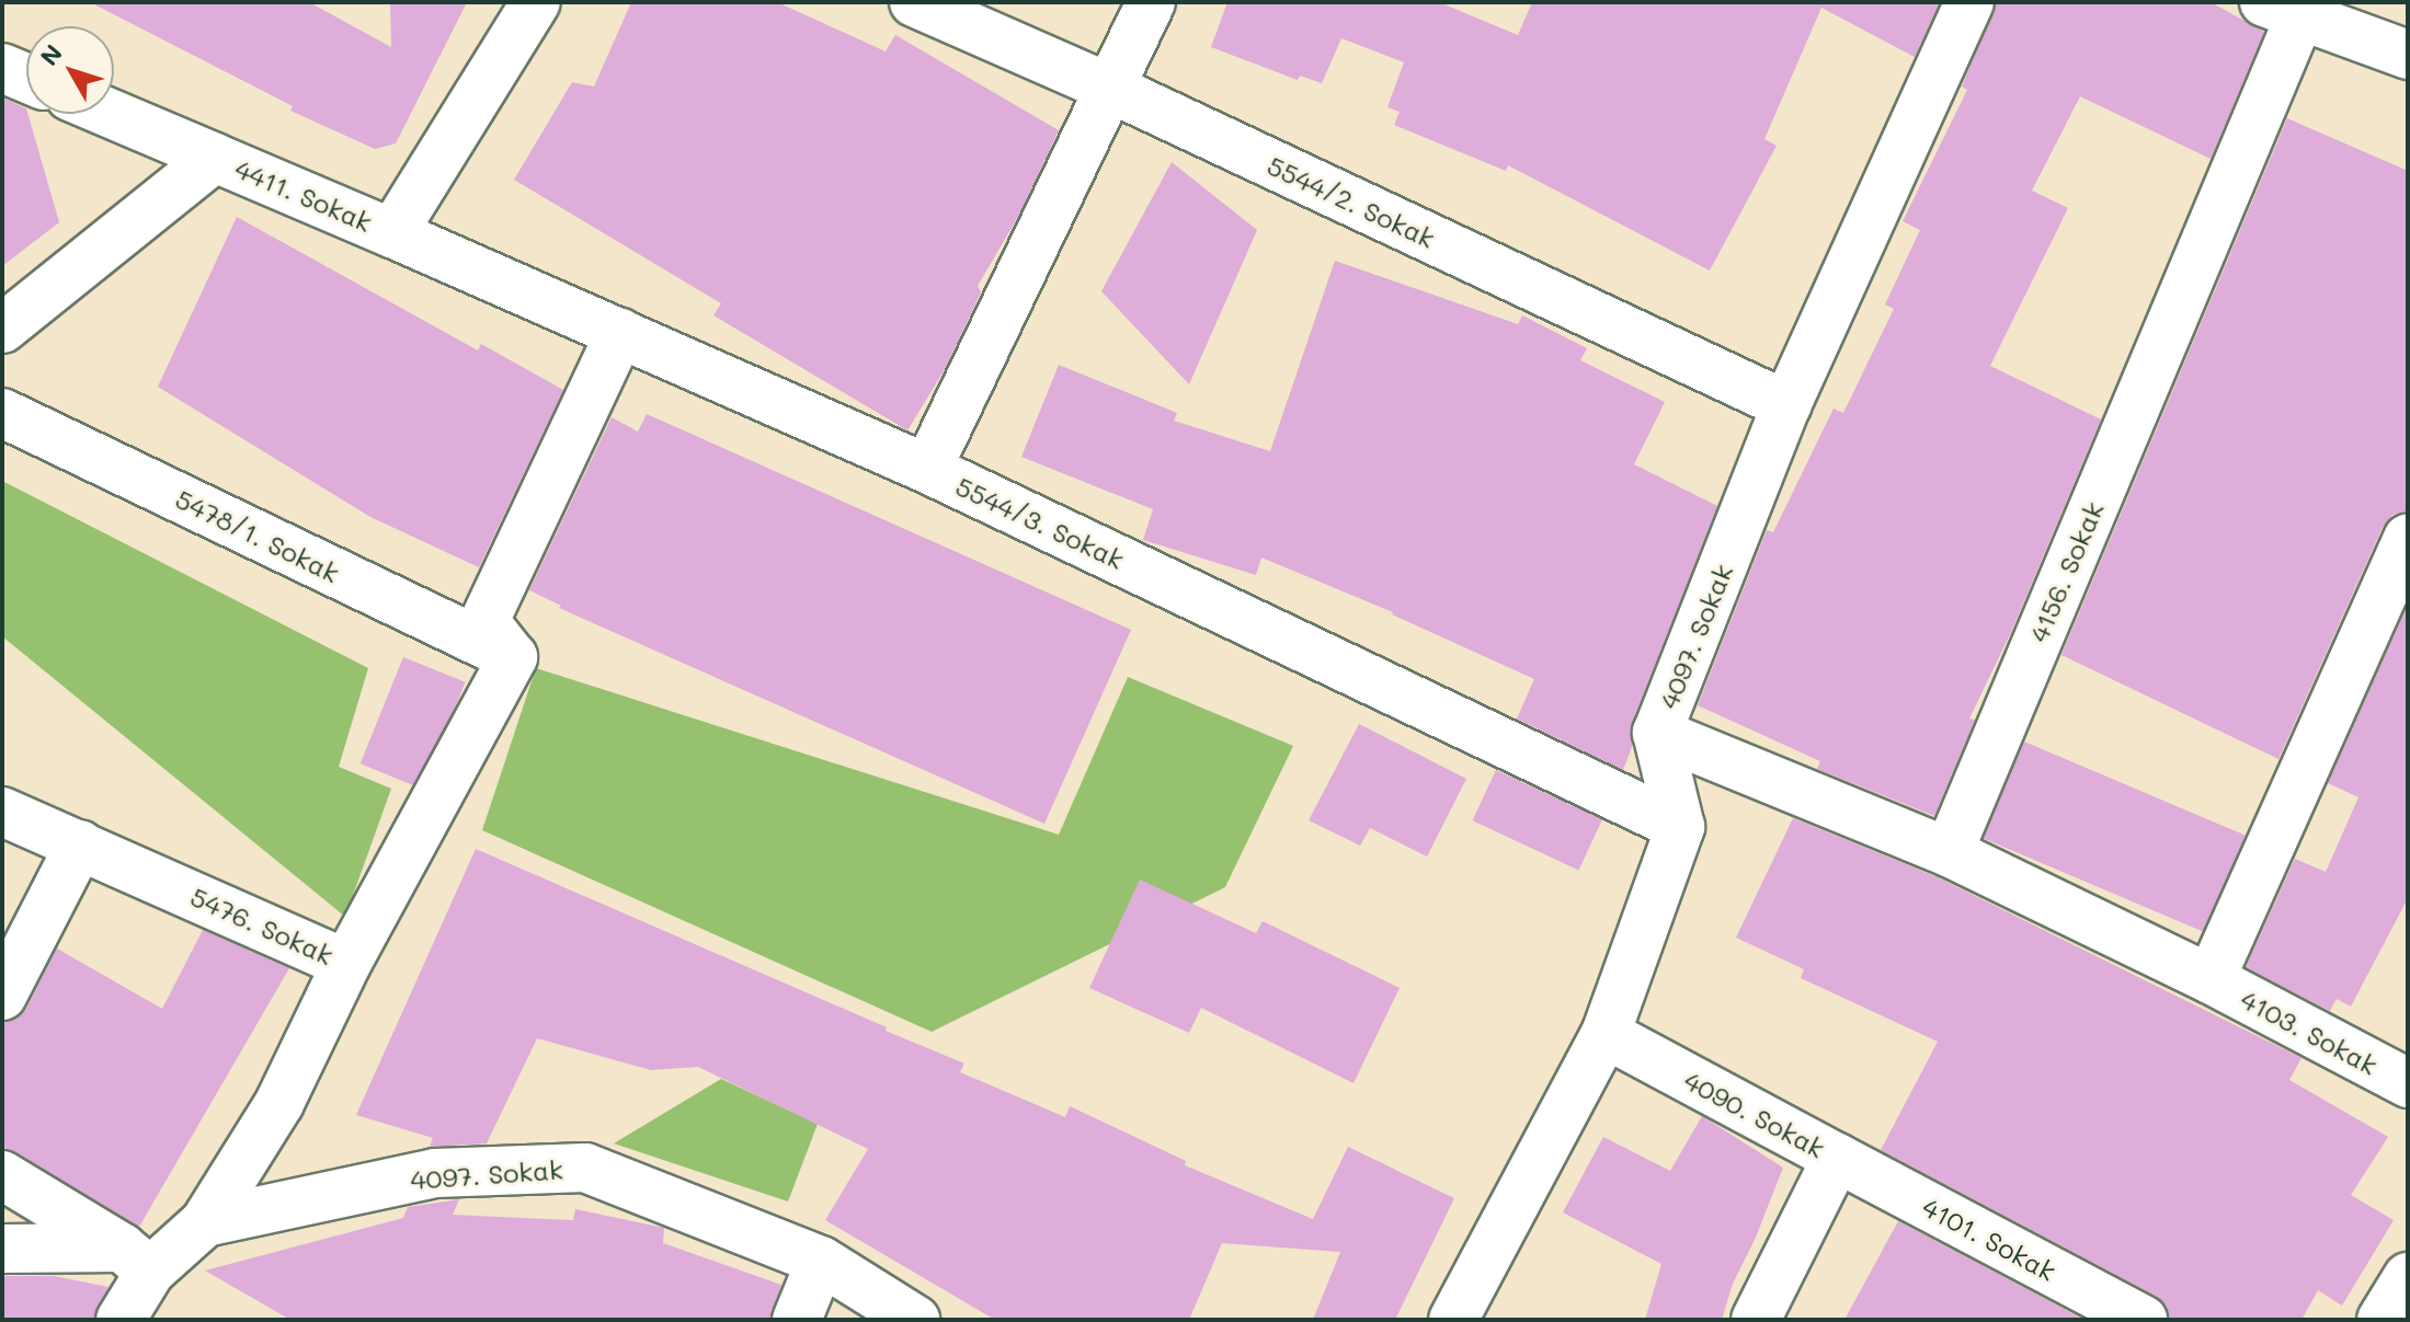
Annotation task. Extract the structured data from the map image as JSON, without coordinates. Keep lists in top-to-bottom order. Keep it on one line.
{"streets":{"street":["4411. Sokak","5544/2. Sokak","5544/3. Sokak","5478/1. Sokak","4156. Sokak","4097. Sokak","5476. Sokak","4103. Sokak","4090. Sokak","4101. Sokak"]},"crossings":[["4411. Sokak","5544/3. Sokak"],["5544/2. Sokak","4097. Sokak"],["5544/3. Sokak","4097. Sokak"],["4156. Sokak","4103. Sokak"],["4097. Sokak","5476. Sokak"],["4090. Sokak","4101. Sokak"]],"north":"top left"}
